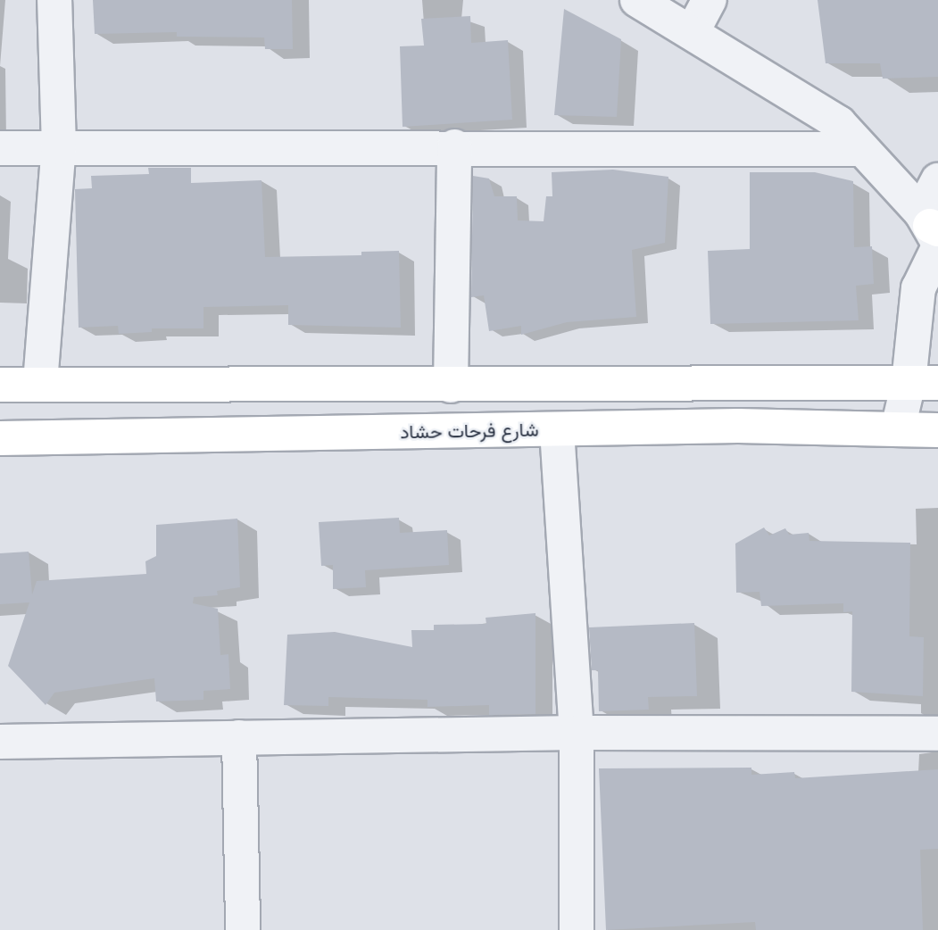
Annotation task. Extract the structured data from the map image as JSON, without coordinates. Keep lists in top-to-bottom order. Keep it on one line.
{"streets":{"main road":["شارع فرحات حشاد"]}}
